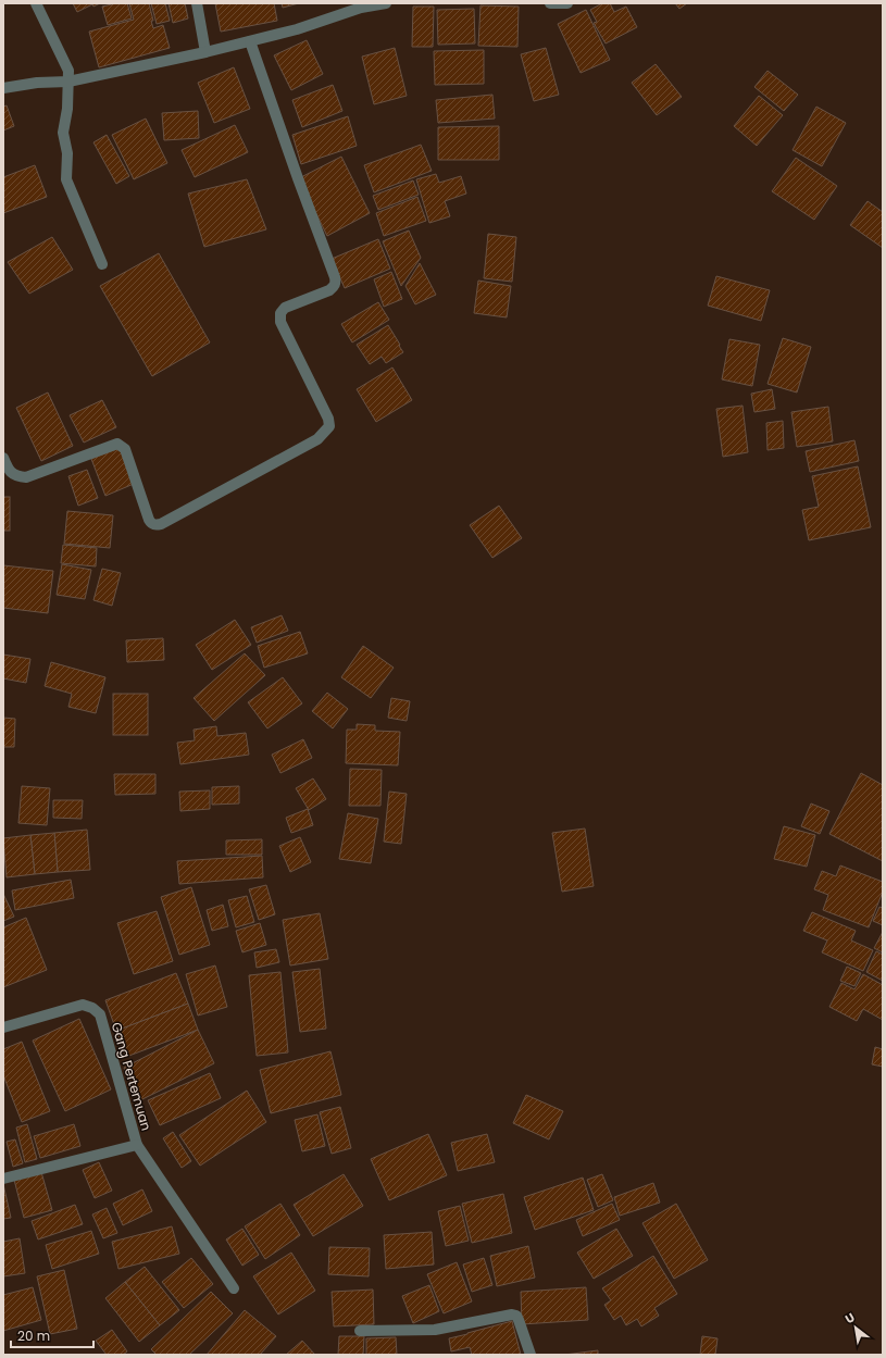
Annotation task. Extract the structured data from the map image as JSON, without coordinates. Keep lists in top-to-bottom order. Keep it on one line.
{"streets":{"street":["Gang Pertemuan"]},"scale_bar":"20 m","north":"top left"}
